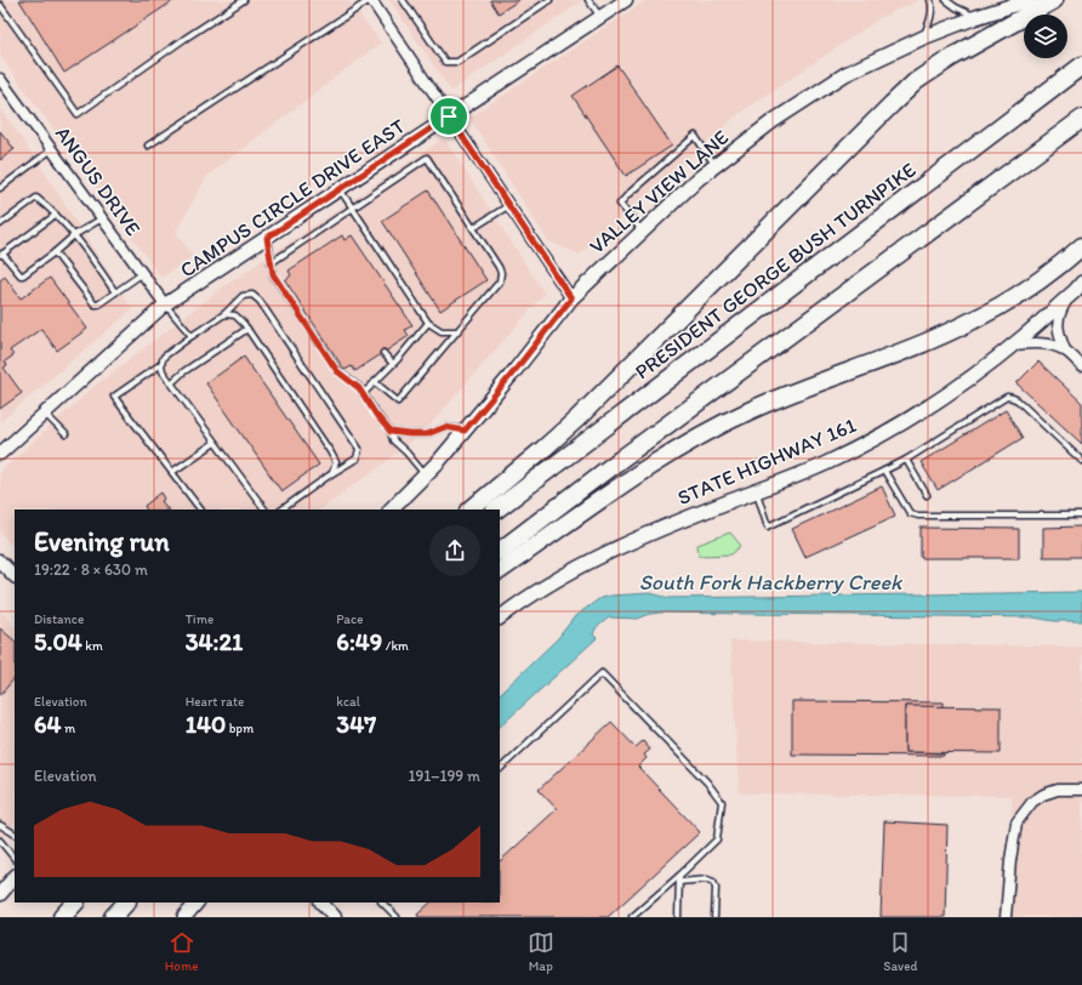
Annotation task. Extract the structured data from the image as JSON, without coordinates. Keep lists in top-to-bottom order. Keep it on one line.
{"streets":{"highway":["PRESIDENT GEORGE BUSH TURNPIKE"],"main road":["VALLEY VIEW LANE","STATE HIGHWAY 161"],"street":["ANGUS DRIVE","CAMPUS CIRCLE DRIVE EAST"]},"crossings":[["ANGUS DRIVE","CAMPUS CIRCLE DRIVE EAST"]],"water":["South Fork Hackberry Creek"],"page":{"heading":["Evening run","19:22 · 8 × 630 m"],"stats":[["Distance","5.04 km"],["Time","34:21"],["Pace","6:49 /km"],["Elevation","64 m"],["Heart rate","140 bpm"],["kcal","347"]],"chart":["Elevation","191–199 m"],"tabs":["Home","Map","Saved"]}}
